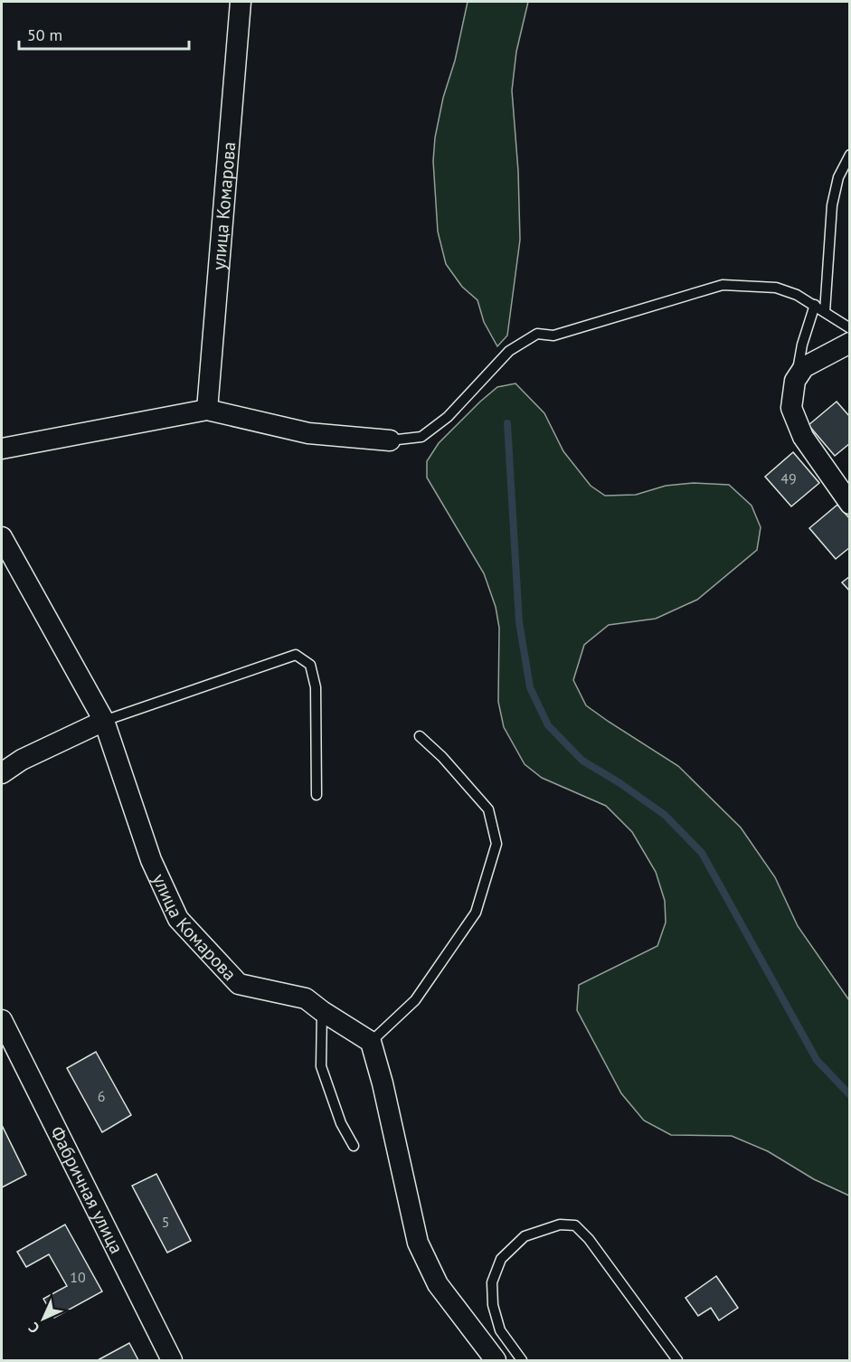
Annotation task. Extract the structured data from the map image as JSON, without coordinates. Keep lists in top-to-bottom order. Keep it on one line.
{"streets":{"street":["улица Комарова","Фабричная улица"]},"house_numbers":["49","6","5","10"],"scale_bar":"50 m","north":"bottom left"}
